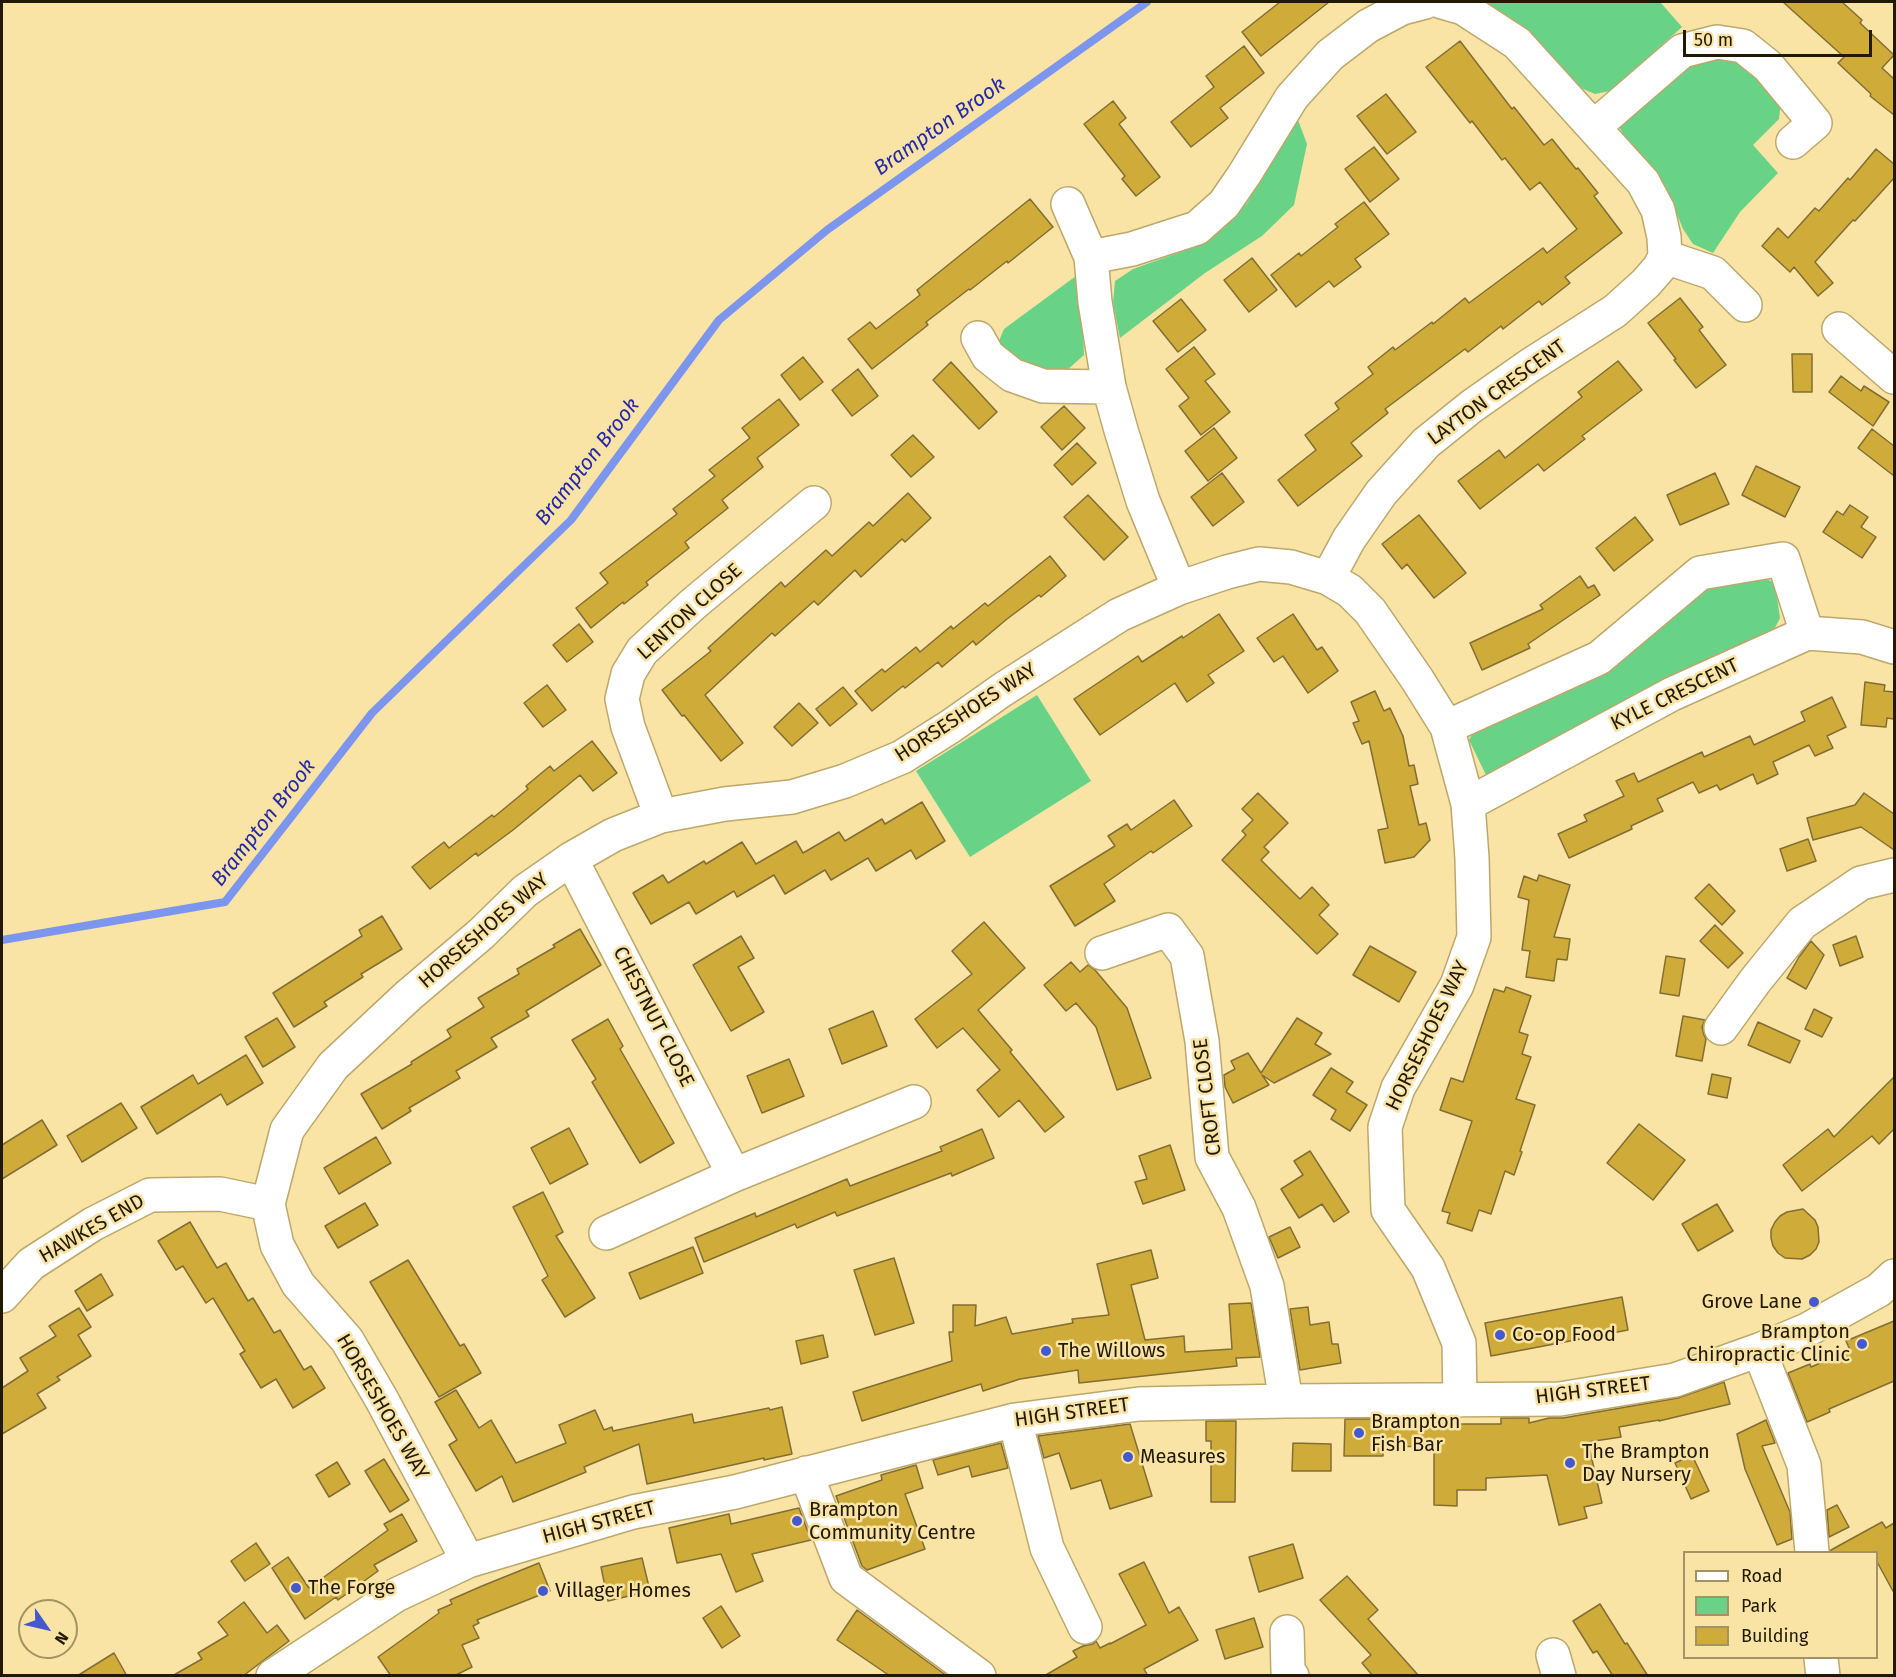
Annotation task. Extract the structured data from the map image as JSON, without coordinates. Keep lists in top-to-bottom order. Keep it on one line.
{"streets":{"street":["LAYTON CRESCENT","LENTON CLOSE","KYLE CRESCENT","HORSESHOES WAY","CHESTNUT CLOSE","CROFT CLOSE","HAWKES END","HIGH STREET"]},"crossings":[["LAYTON CRESCENT","HORSESHOES WAY"],["LENTON CLOSE","HORSESHOES WAY"],["KYLE CRESCENT","HORSESHOES WAY"],["HORSESHOES WAY","CHESTNUT CLOSE"],["HORSESHOES WAY","HAWKES END"],["HORSESHOES WAY","HIGH STREET"],["CROFT CLOSE","HIGH STREET"]],"water":["Brampton Brook"],"places":["Grove Lane","Co-op Food","Brampton Chiropractic Clinic","The Willows","Brampton Fish Bar","Measures","The Brampton Day Nursery","Brampton Community Centre","The Forge","Villager Homes"],"legend":["Road","Park","Building"],"scale_bar":"50 m","north":"bottom right"}
